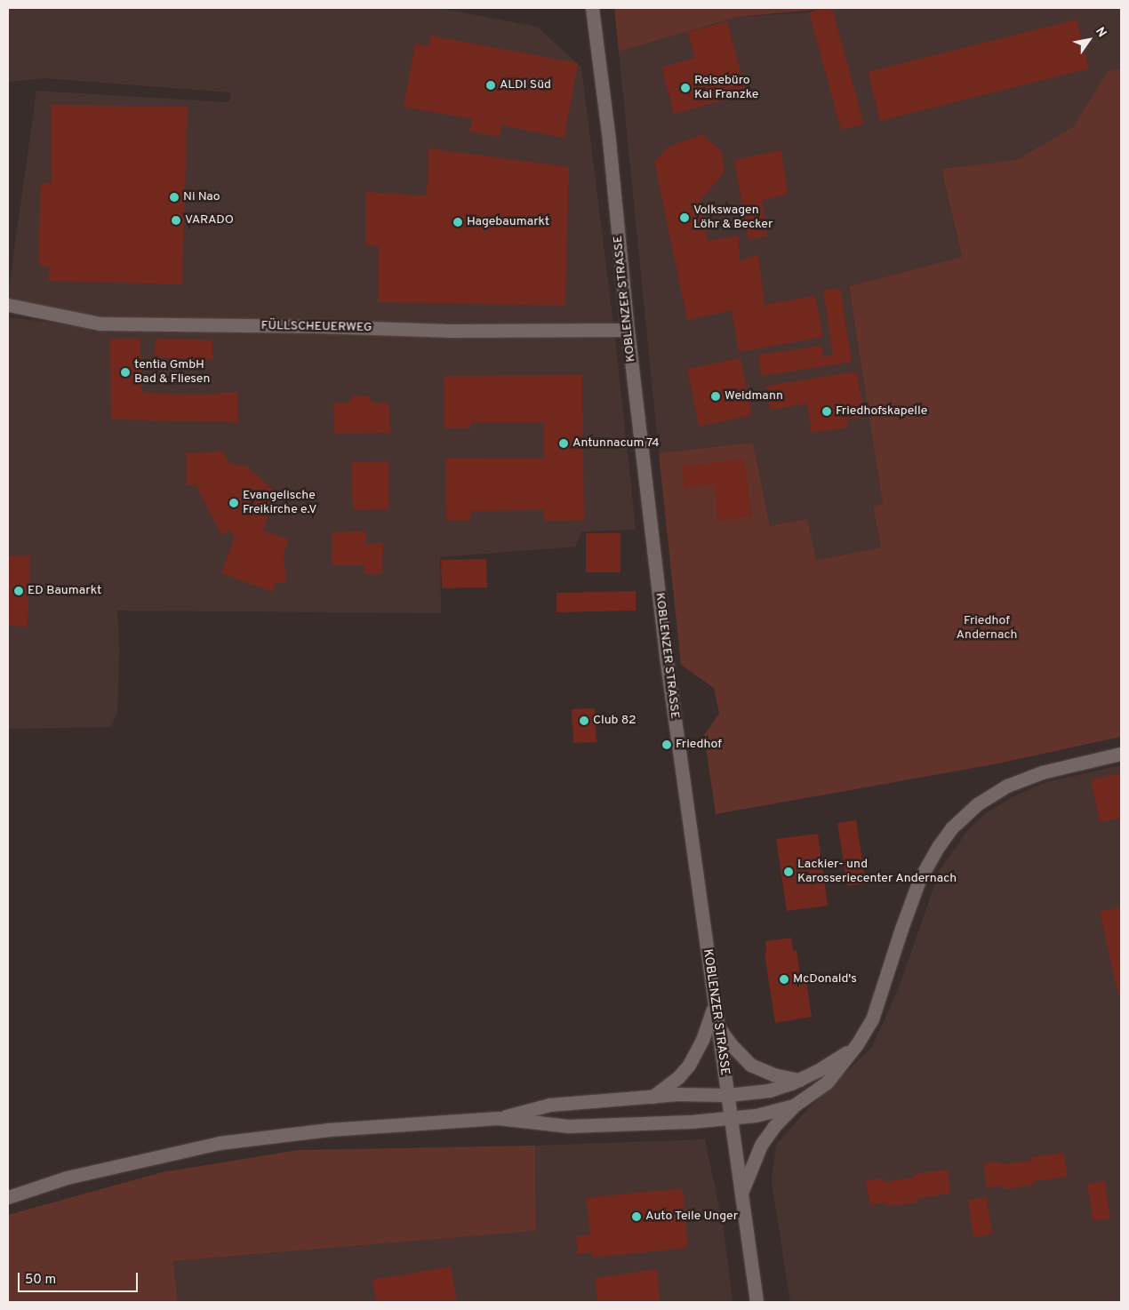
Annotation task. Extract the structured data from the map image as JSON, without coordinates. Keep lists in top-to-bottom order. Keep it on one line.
{"streets":{"street":["KOBLENZER STRASSE","FÜLLSCHEUERWEG"]},"crossings":[["KOBLENZER STRASSE","FÜLLSCHEUERWEG"]],"parks":["Friedhof Andernach"],"places":["ALDI Süd","Reisebüro Kai Franzke","Ni Nao","Volkswagen Löhr & Becker","VARADO","Hagebaumarkt","tentia GmbH Bad & Fliesen","Weidmann","Friedhofskapelle","Antunnacum 74","Evangelische Freikirche e.V","ED Baumarkt","Club 82","Friedhof","Lackier- und Karosseriecenter Andernach","McDonald's","Auto Teile Unger"],"scale_bar":"50 m","north":"top right"}
